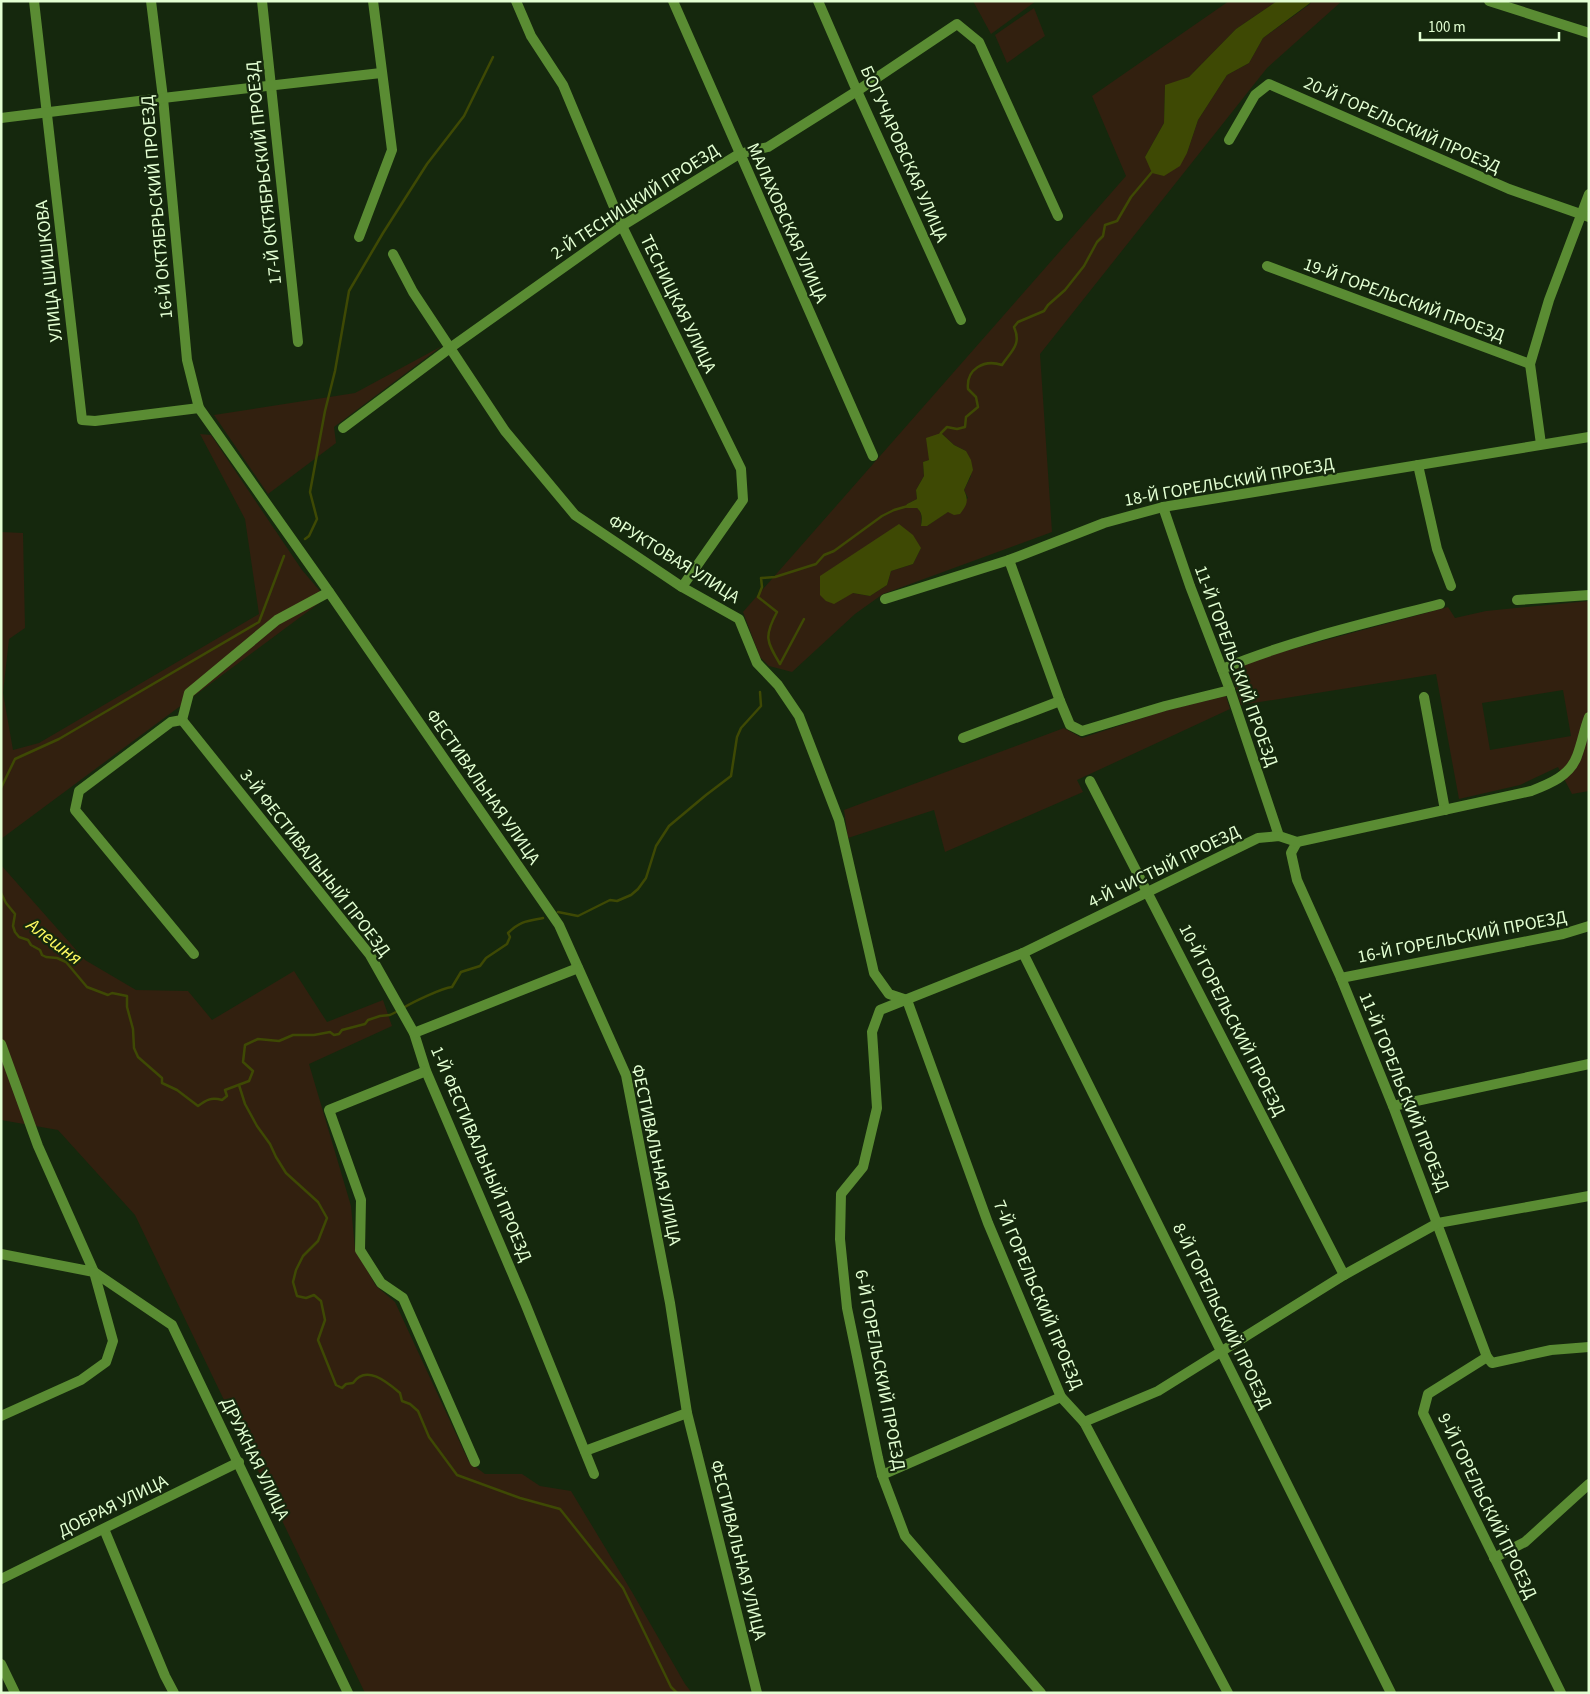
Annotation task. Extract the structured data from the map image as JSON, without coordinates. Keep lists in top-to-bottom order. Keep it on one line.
{"streets":{"street":["20-Й ГОРЕЛЬСКИЙ ПРОЕЗД","БОГУЧАРОВСКАЯ УЛИЦА","17-Й ОКТЯБРЬСКИЙ ПРОЕЗД","2-Й ТЕСНИЦКИЙ ПРОЕЗД","16-Й ОКТЯБРЬСКИЙ ПРОЕЗД","МАЛАХОВСКАЯ УЛИЦА","УЛИЦА ШИШКОВА","19-Й ГОРЕЛЬСКИЙ ПРОЕЗД","ТЕСНИЦКАЯ УЛИЦА","18-Й ГОРЕЛЬСКИЙ ПРОЕЗД","ФРУКТОВАЯ УЛИЦА","11-Й ГОРЕЛЬСКИЙ ПРОЕЗД","ФЕСТИВАЛЬНАЯ УЛИЦА","3-Й ФЕСТИВАЛЬНЫЙ ПРОЕЗД","4-Й ЧИСТЫЙ ПРОЕЗД","16-Й ГОРЕЛЬСКИЙ ПРОЕЗД","10-Й ГОРЕЛЬСКИЙ ПРОЕЗД","1-Й ФЕСТИВАЛЬНЫЙ ПРОЕЗД","7-Й ГОРЕЛЬСКИЙ ПРОЕЗД","8-Й ГОРЕЛЬСКИЙ ПРОЕЗД","6-Й ГОРЕЛЬСКИЙ ПРОЕЗД","ДРУЖНАЯ УЛИЦА","ДОБРАЯ УЛИЦА","9-Й ГОРЕЛЬСКИЙ ПРОЕЗД"]},"crossings":[["БОГУЧАРОВСКАЯ УЛИЦА","2-Й ТЕСНИЦКИЙ ПРОЕЗД"],["2-Й ТЕСНИЦКИЙ ПРОЕЗД","МАЛАХОВСКАЯ УЛИЦА"],["2-Й ТЕСНИЦКИЙ ПРОЕЗД","ТЕСНИЦКАЯ УЛИЦА"],["2-Й ТЕСНИЦКИЙ ПРОЕЗД","ФРУКТОВАЯ УЛИЦА"],["16-Й ОКТЯБРЬСКИЙ ПРОЕЗД","УЛИЦА ШИШКОВА"],["16-Й ОКТЯБРЬСКИЙ ПРОЕЗД","ФЕСТИВАЛЬНАЯ УЛИЦА"],["УЛИЦА ШИШКОВА","ФЕСТИВАЛЬНАЯ УЛИЦА"],["ТЕСНИЦКАЯ УЛИЦА","ФРУКТОВАЯ УЛИЦА"],["18-Й ГОРЕЛЬСКИЙ ПРОЕЗД","11-Й ГОРЕЛЬСКИЙ ПРОЕЗД"],["ФРУКТОВАЯ УЛИЦА","4-Й ЧИСТЫЙ ПРОЕЗД"],["ФРУКТОВАЯ УЛИЦА","7-Й ГОРЕЛЬСКИЙ ПРОЕЗД"],["ФРУКТОВАЯ УЛИЦА","6-Й ГОРЕЛЬСКИЙ ПРОЕЗД"],["11-Й ГОРЕЛЬСКИЙ ПРОЕЗД","4-Й ЧИСТЫЙ ПРОЕЗД"],["11-Й ГОРЕЛЬСКИЙ ПРОЕЗД","16-Й ГОРЕЛЬСКИЙ ПРОЕЗД"],["11-Й ГОРЕЛЬСКИЙ ПРОЕЗД","9-Й ГОРЕЛЬСКИЙ ПРОЕЗД"],["ФЕСТИВАЛЬНАЯ УЛИЦА","1-Й ФЕСТИВАЛЬНЫЙ ПРОЕЗД"],["3-Й ФЕСТИВАЛЬНЫЙ ПРОЕЗД","1-Й ФЕСТИВАЛЬНЫЙ ПРОЕЗД"],["4-Й ЧИСТЫЙ ПРОЕЗД","10-Й ГОРЕЛЬСКИЙ ПРОЕЗД"],["4-Й ЧИСТЫЙ ПРОЕЗД","7-Й ГОРЕЛЬСКИЙ ПРОЕЗД"],["4-Й ЧИСТЫЙ ПРОЕЗД","8-Й ГОРЕЛЬСКИЙ ПРОЕЗД"],["4-Й ЧИСТЫЙ ПРОЕЗД","6-Й ГОРЕЛЬСКИЙ ПРОЕЗД"],["7-Й ГОРЕЛЬСКИЙ ПРОЕЗД","6-Й ГОРЕЛЬСКИЙ ПРОЕЗД"],["ДРУЖНАЯ УЛИЦА","ДОБРАЯ УЛИЦА"]],"water":["Алешня"],"scale_bar":"100 m"}
